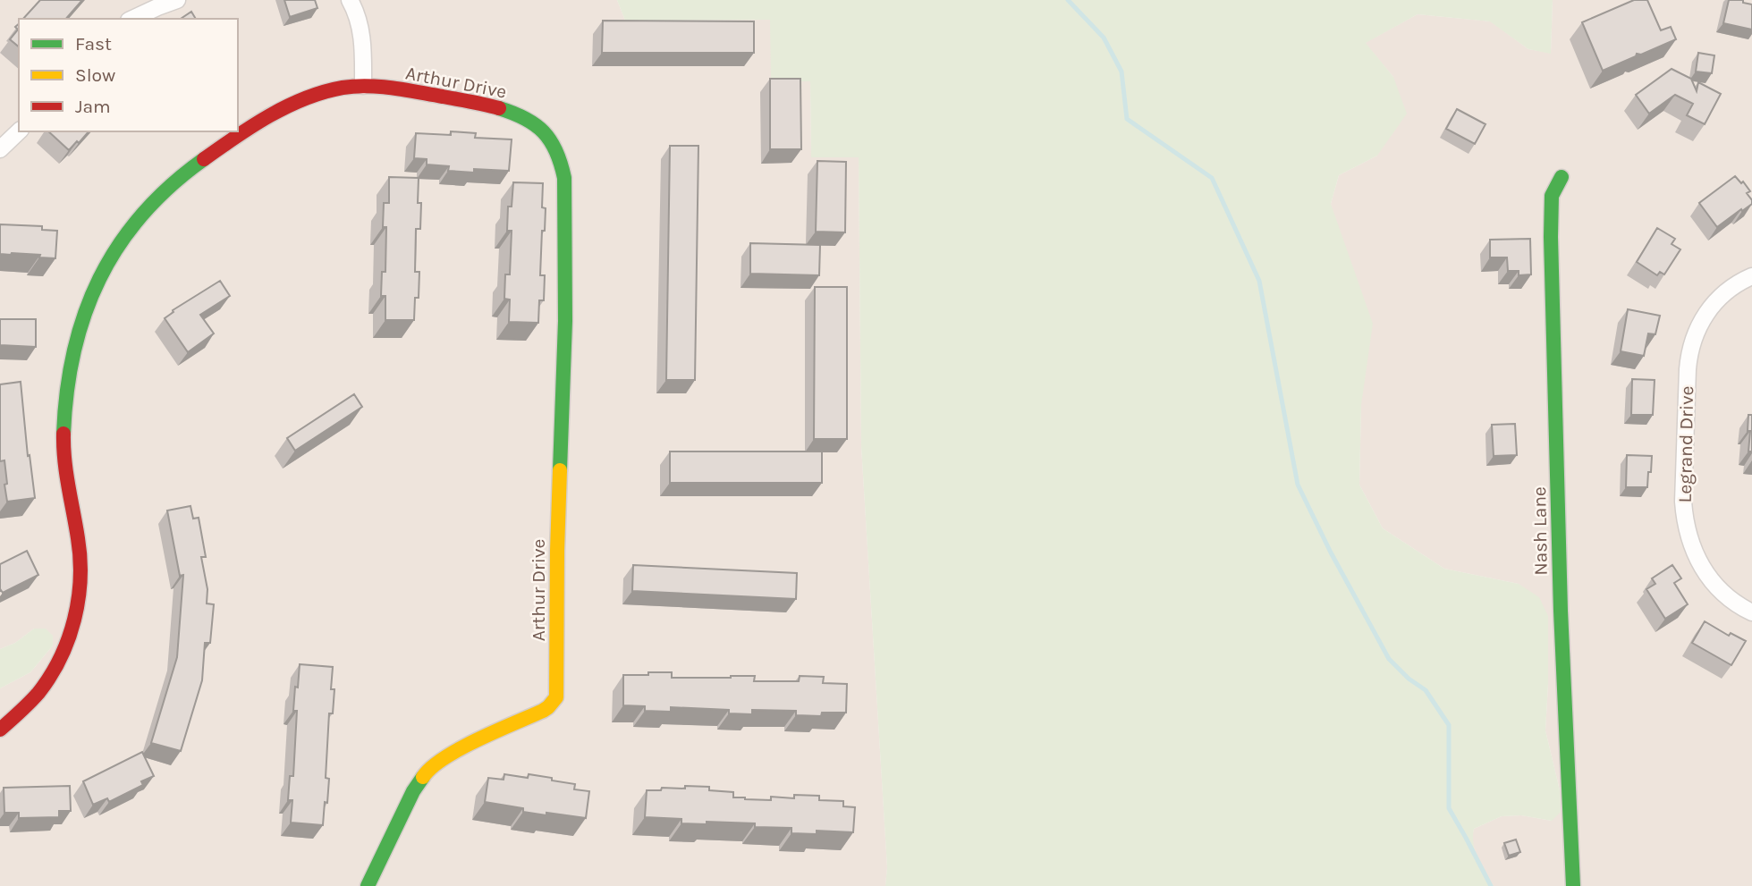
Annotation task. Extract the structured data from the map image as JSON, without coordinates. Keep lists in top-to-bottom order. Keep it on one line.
{"streets":{"street":["Arthur Drive","Legrand Drive","Nash Lane"]},"legend":["Fast","Slow","Jam"]}
